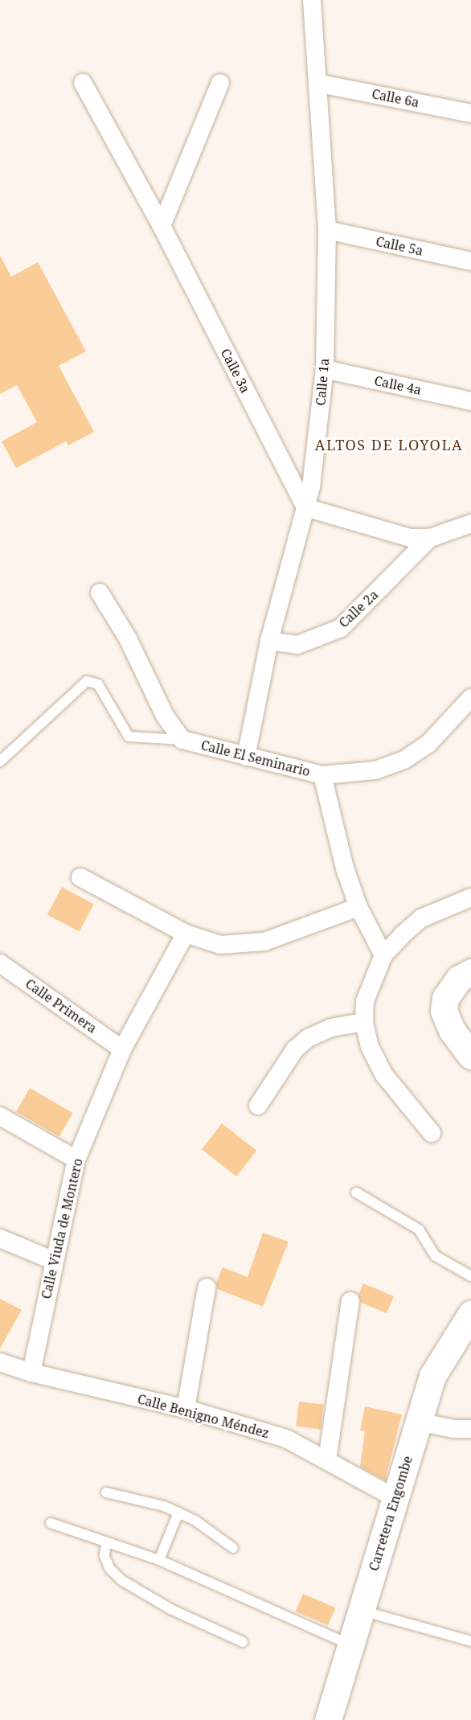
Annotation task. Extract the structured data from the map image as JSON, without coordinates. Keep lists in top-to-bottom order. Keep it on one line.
{"streets":{"street":["Calle 6a","Calle 5a","Calle 3a","Calle 1a","Calle 4a","Calle 2a","Calle El Seminario","Calle Primera","Calle Viuda de Montero","Calle Benigno Méndez","Carretera Engombe"]},"crossings":[["Calle 6a","Calle 1a"],["Calle 5a","Calle 1a"],["Calle 3a","Calle 1a"],["Calle 1a","Calle 4a"],["Calle 1a","Calle 2a"],["Calle 1a","Calle El Seminario"],["Calle Primera","Calle Viuda de Montero"],["Calle Viuda de Montero","Calle Benigno Méndez"],["Calle Benigno Méndez","Carretera Engombe"]],"districts":["ALTOS DE LOYOLA"]}
